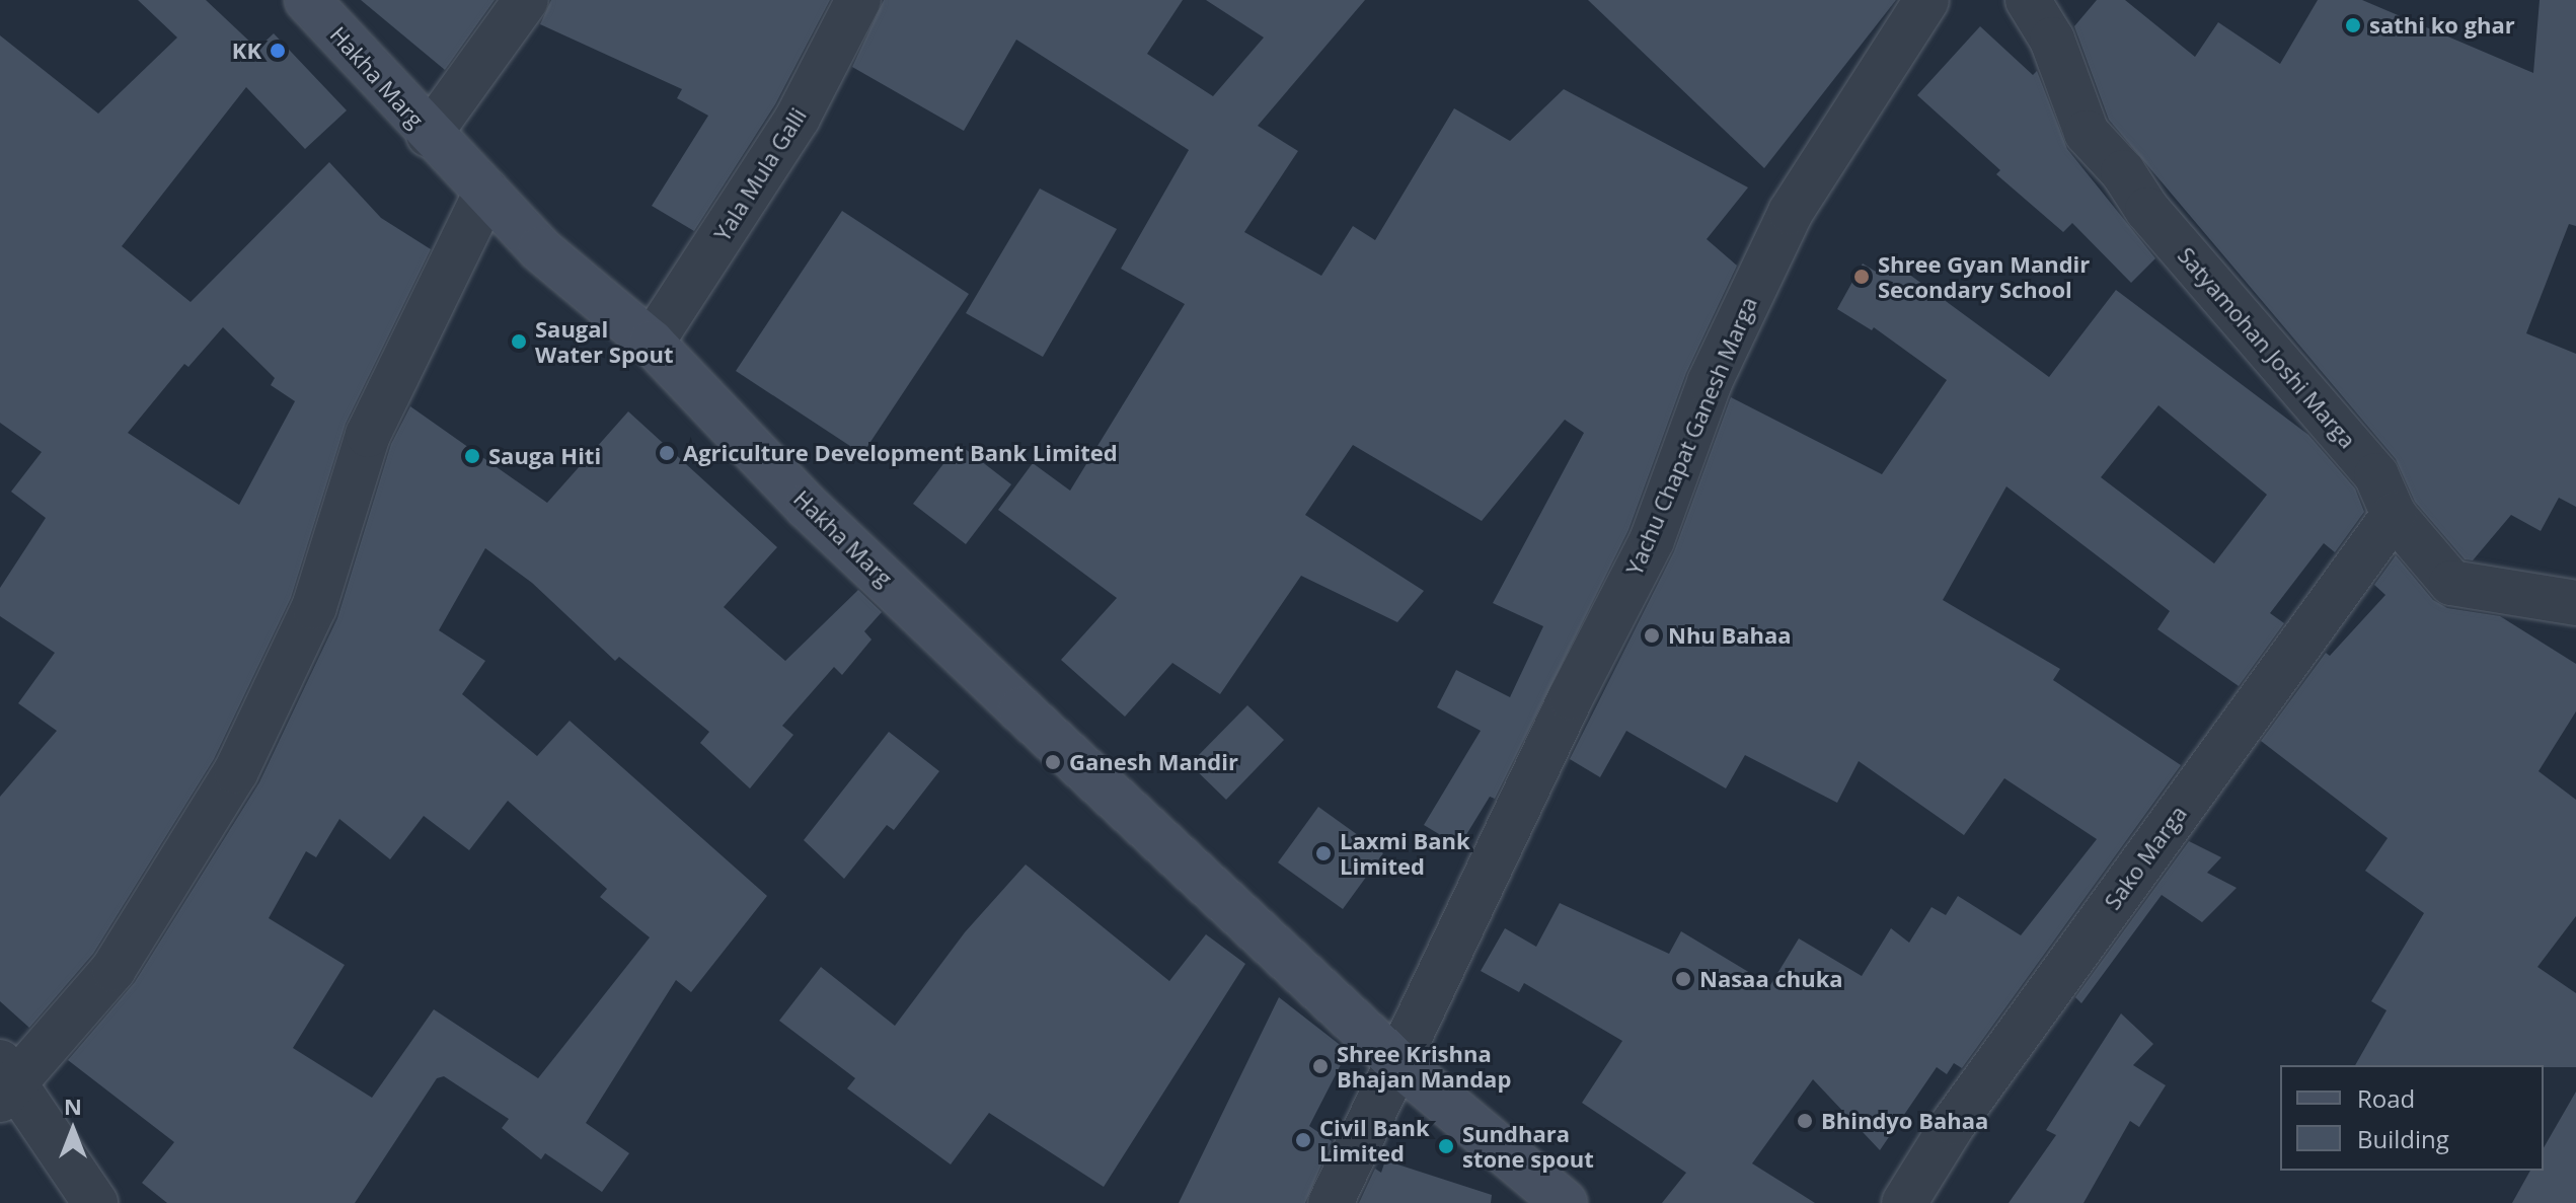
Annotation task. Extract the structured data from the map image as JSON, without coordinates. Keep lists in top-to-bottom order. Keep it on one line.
{"streets":{"main road":["Hakha Marg"],"street":["Yala Mula Galli","Satyamohan Joshi Marga","Yachu Chapat Ganesh Marga","Sako Marga"]},"crossings":[["Hakha Marg","Yala Mula Galli"],["Hakha Marg","Yachu Chapat Ganesh Marga"],["Satyamohan Joshi Marga","Sako Marga"]],"places":["sathi ko ghar","KK","Shree Gyan Mandir Secondary School","Saugal Water Spout","Agriculture Development Bank Limited","Sauga Hiti","Nhu Bahaa","Ganesh Mandir","Laxmi Bank Limited","Nasaa chuka","Shree Krishna Bhajan Mandap","Bhindyo Bahaa","Civil Bank Limited","Sundhara stone spout"],"legend":["Road","Building"],"north":"top"}
